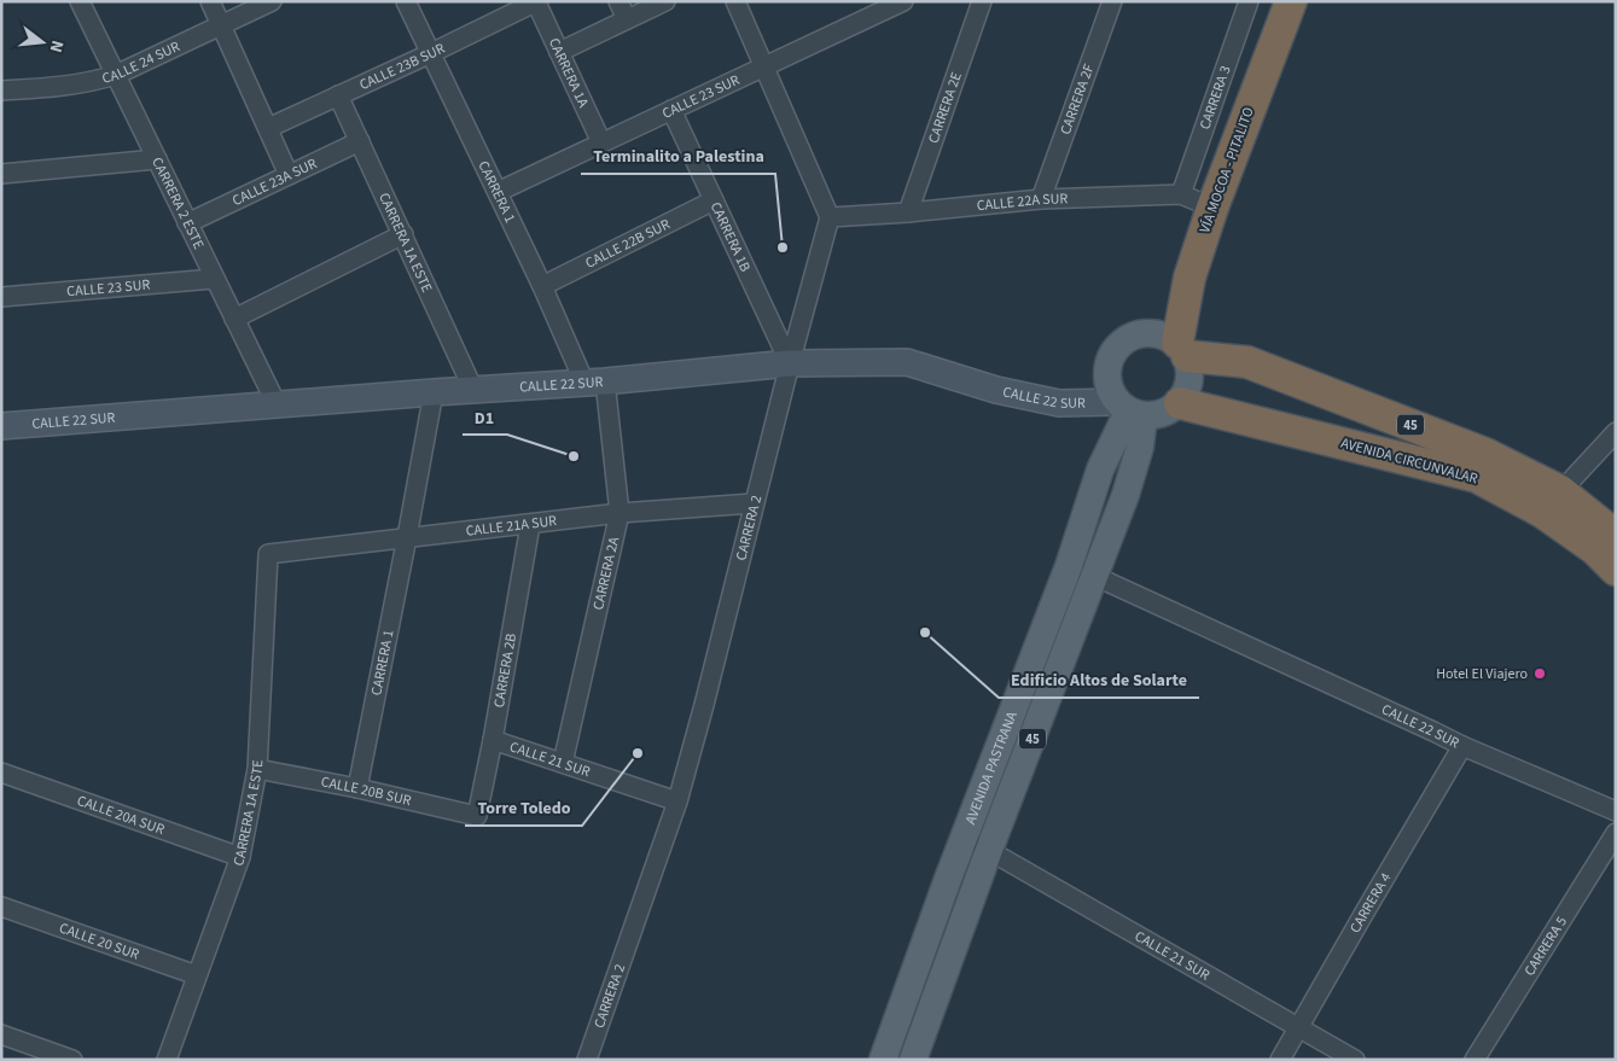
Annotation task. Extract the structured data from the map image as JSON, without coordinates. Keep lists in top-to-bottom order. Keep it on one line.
{"streets":{"highway":["VÍA MOCOA - PITALITO","45","AVENIDA CIRCUNVALAR"],"main road":["CALLE 22 SUR","AVENIDA PASTRANA"],"street":["CALLE 24 SUR","CALLE 23B SUR","CARRERA 1A","CALLE 23 SUR","CARRERA 3","CARRERA 2F","CARRERA 2E","CALLE 23A SUR","CARRERA 1","CALLE 22A SUR","CARRERA 2 ESTE","CARRERA 1B","CARRERA 1A ESTE","CALLE 22B SUR","CALLE 21A SUR","CARRERA 2","CARRERA 2A","CARRERA 2B","CALLE 21 SUR","CALLE 20B SUR","CALLE 20A SUR","CARRERA 4","CALLE 20 SUR","CARRERA 5"]},"crossings":[["CALLE 24 SUR","CARRERA 2 ESTE"],["CALLE 23B SUR","CARRERA 1A"],["CALLE 23B SUR","CARRERA 1"],["CALLE 23B SUR","CARRERA 1A ESTE"],["CARRERA 1A","CALLE 23 SUR"],["CALLE 23 SUR","CARRERA 1"],["CALLE 23 SUR","CARRERA 2 ESTE"],["CALLE 23 SUR","CARRERA 1B"],["CARRERA 3","CALLE 22A SUR"],["CARRERA 2F","CALLE 22A SUR"],["CARRERA 2E","CALLE 22A SUR"],["VÍA MOCOA - PITALITO","CALLE 22A SUR"],["VÍA MOCOA - PITALITO","CALLE 22 SUR"],["VÍA MOCOA - PITALITO","AVENIDA CIRCUNVALAR"],["VÍA MOCOA - PITALITO","AVENIDA PASTRANA"],["CALLE 23A SUR","CARRERA 2 ESTE"],["CALLE 23A SUR","CARRERA 1A ESTE"],["CARRERA 1","CALLE 22B SUR"],["CARRERA 1","CALLE 22 SUR"],["CARRERA 1","CALLE 21A SUR"],["CARRERA 1","CARRERA 2A"],["CARRERA 1","CALLE 20B SUR"],["CALLE 22A SUR","CARRERA 2"],["CARRERA 2 ESTE","CALLE 22 SUR"],["CARRERA 1B","CALLE 22B SUR"],["CARRERA 1B","CALLE 22 SUR"],["CARRERA 1B","CARRERA 2"],["CARRERA 1A ESTE","CALLE 22 SUR"],["CARRERA 1A ESTE","CALLE 21A SUR"],["CARRERA 1A ESTE","CALLE 20B SUR"],["CARRERA 1A ESTE","CALLE 20A SUR"],["CARRERA 1A ESTE","CALLE 20 SUR"],["CALLE 22 SUR","AVENIDA CIRCUNVALAR"],["CALLE 22 SUR","CARRERA 2"],["CALLE 22 SUR","CARRERA 2A"],["CALLE 22 SUR","AVENIDA PASTRANA"],["CALLE 22 SUR","CARRERA 4"],["AVENIDA CIRCUNVALAR","AVENIDA PASTRANA"],["CALLE 21A SUR","CARRERA 2"],["CALLE 21A SUR","CARRERA 2A"],["CALLE 21A SUR","CARRERA 2B"],["CARRERA 2","CALLE 21 SUR"],["CARRERA 2A","CALLE 21 SUR"],["CARRERA 2B","CALLE 21 SUR"],["CARRERA 2B","CALLE 20B SUR"],["CALLE 21 SUR","AVENIDA PASTRANA"],["CALLE 21 SUR","CARRERA 4"]],"places":["Terminalito a Palestina","D1","Edificio Altos de Solarte","Hotel El Viajero","Torre Toledo"],"north":"right"}
